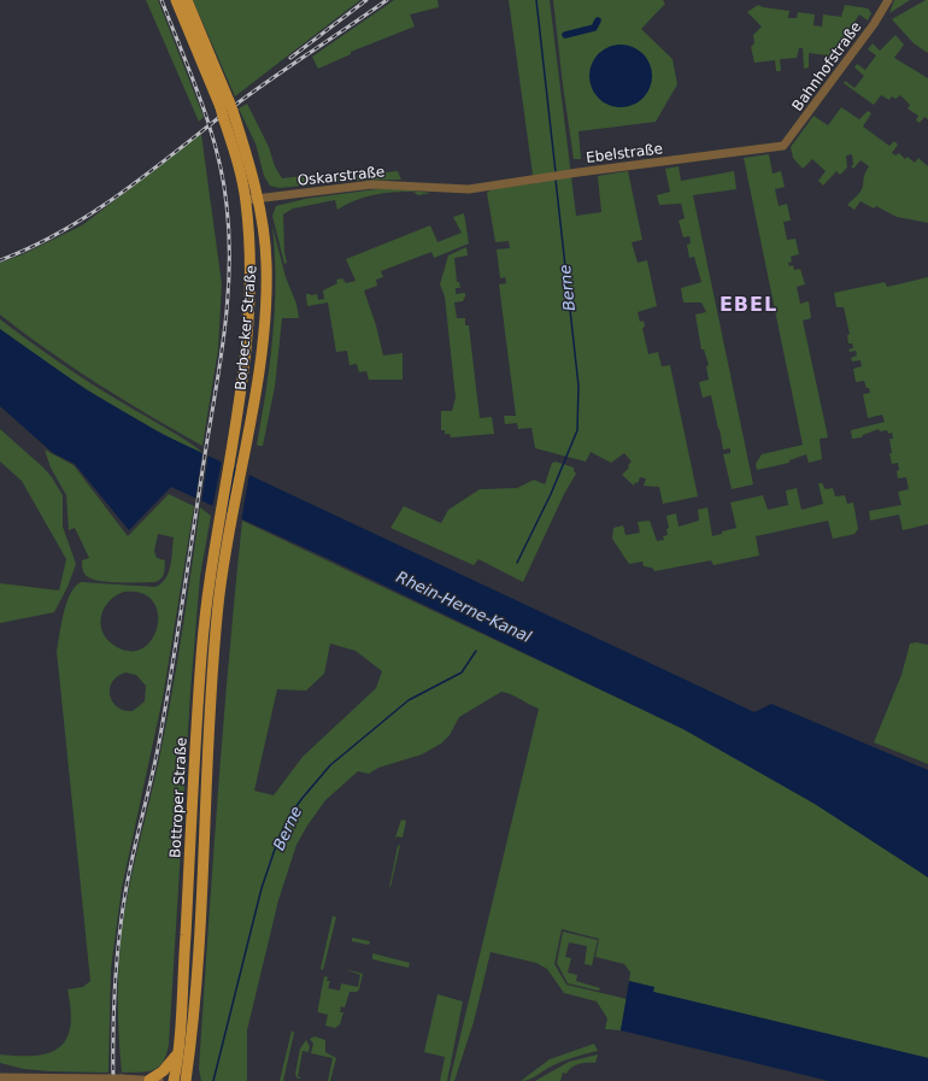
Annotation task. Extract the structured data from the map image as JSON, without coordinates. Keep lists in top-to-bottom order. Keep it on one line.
{"streets":{"main road":["Borbecker Straße","Bottroper Straße"],"street":["Bahnhofstraße","Ebelstraße","Oskarstraße"]},"crossings":[["Bahnhofstraße","Ebelstraße"],["Ebelstraße","Oskarstraße"],["Oskarstraße","Borbecker Straße"],["Borbecker Straße","Bottroper Straße"]],"districts":["EBEL"],"water":["Berne","Rhein-Herne-Kanal"]}
